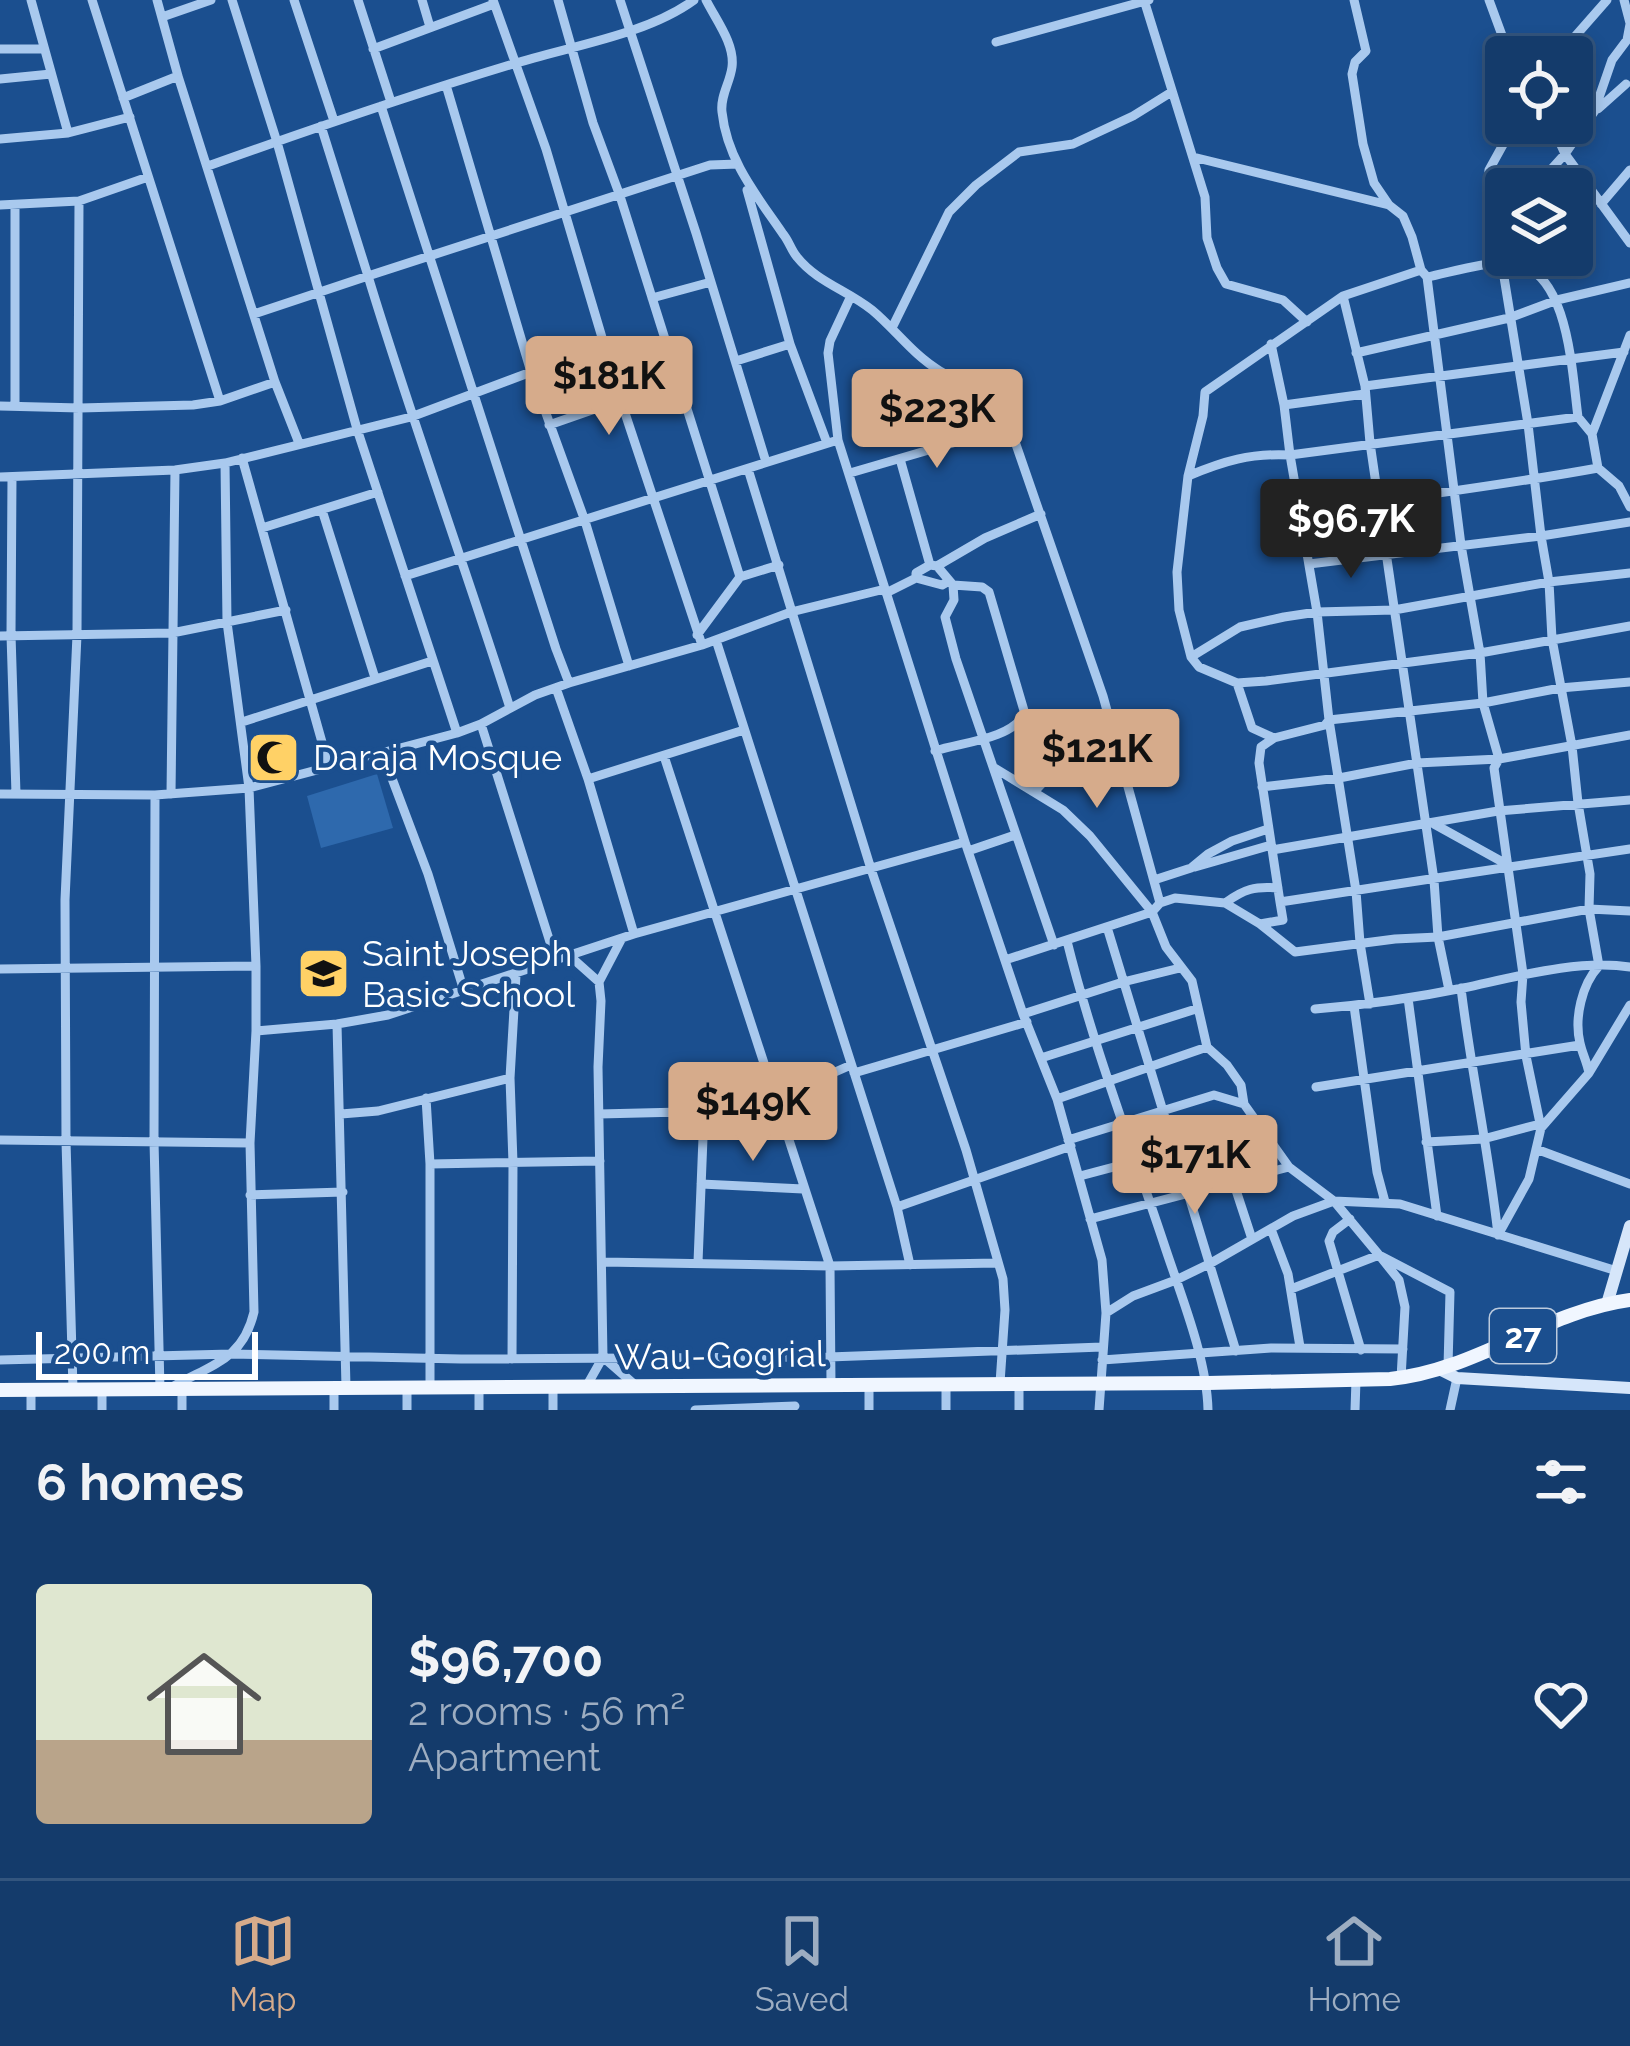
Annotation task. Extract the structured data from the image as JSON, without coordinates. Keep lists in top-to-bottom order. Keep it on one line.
{"streets":{"main road":["27","Wau-Gogrial"]},"crossings":[["27","Wau-Gogrial"]],"places":{"mosque":["Daraja Mosque"],"school or university":["Saint Joseph Basic School"]},"scale_bar":"200 m","page":{"price":["$181K","$223K","$96.7K","$121K","$149K","$171K"],"scale":"200 m","heading":"6 homes","list":[{"name":"$96,700","note":"2 rooms · 56 m² · Apartment"}],"tabs":["Map","Saved","Home"]}}
